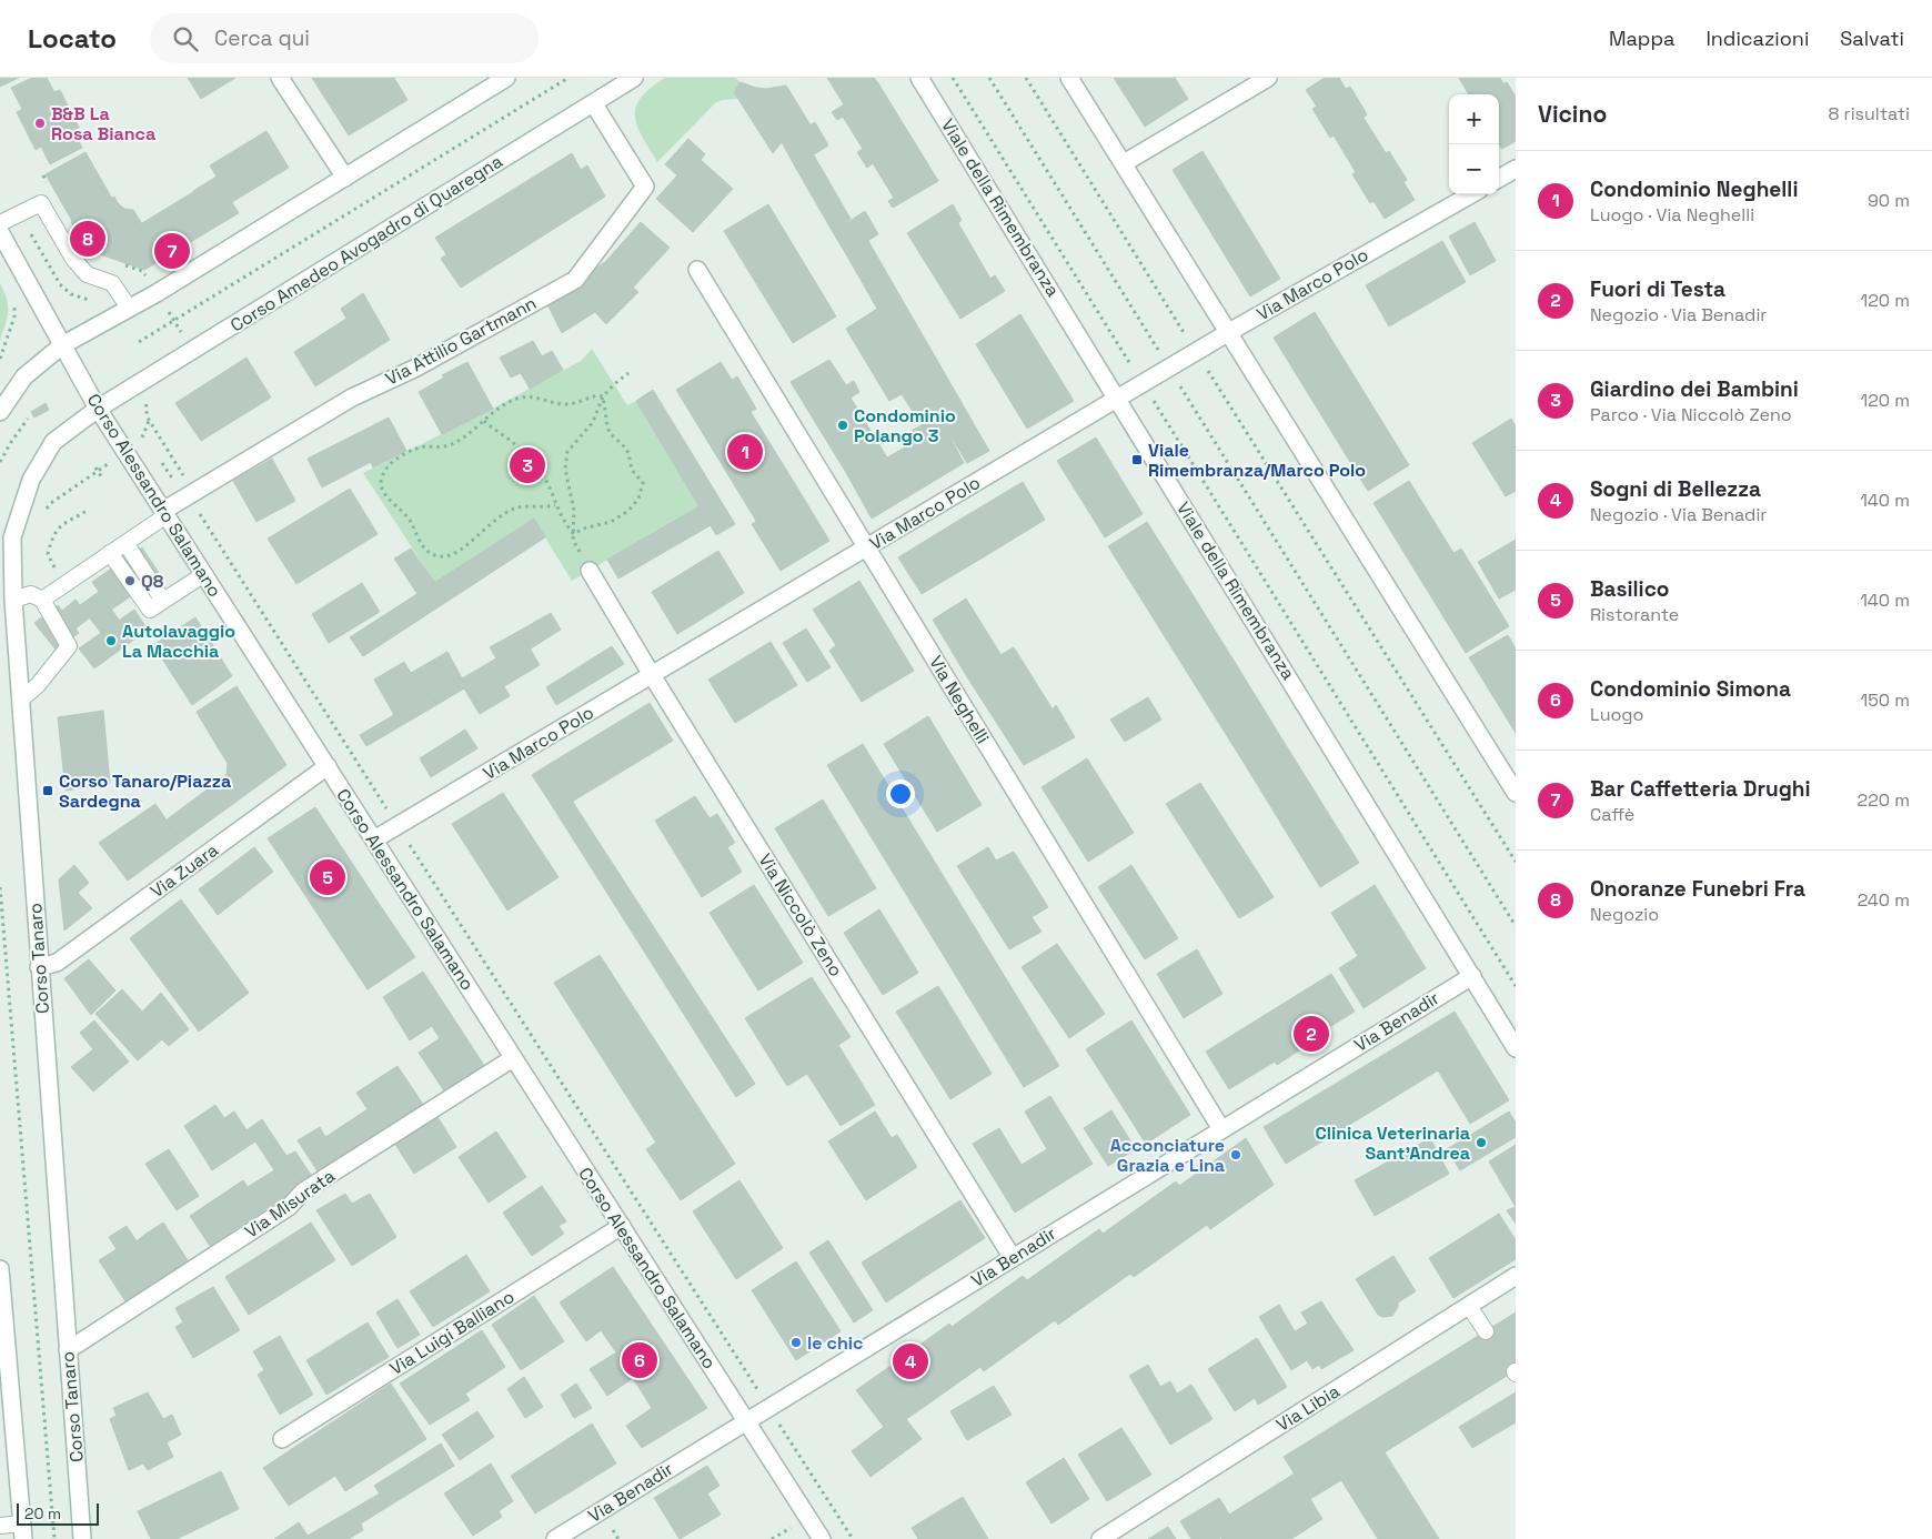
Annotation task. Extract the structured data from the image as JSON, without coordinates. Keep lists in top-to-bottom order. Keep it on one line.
{"streets":{"street":["Viale della Rimembranza","Corso Amedeo Avogadro di Quaregna","Via Marco Polo","Via Attilio Gartmann","Corso Alessandro Salamano","Via Neghelli","Via Zuara","Via Niccolò Zeno","Corso Tanaro","Via Benadir","Via Misurata","Via Luigi Balliano","Via Libia"]},"crossings":[["Viale della Rimembranza","Via Marco Polo"],["Viale della Rimembranza","Via Benadir"],["Corso Amedeo Avogadro di Quaregna","Via Attilio Gartmann"],["Corso Amedeo Avogadro di Quaregna","Corso Alessandro Salamano"],["Corso Amedeo Avogadro di Quaregna","Corso Tanaro"],["Via Marco Polo","Corso Alessandro Salamano"],["Via Marco Polo","Via Neghelli"],["Via Marco Polo","Via Niccolò Zeno"],["Via Attilio Gartmann","Corso Alessandro Salamano"],["Corso Alessandro Salamano","Via Zuara"],["Corso Alessandro Salamano","Corso Tanaro"],["Corso Alessandro Salamano","Via Benadir"],["Corso Alessandro Salamano","Via Misurata"],["Corso Alessandro Salamano","Via Luigi Balliano"],["Via Neghelli","Via Benadir"],["Via Zuara","Corso Tanaro"],["Via Niccolò Zeno","Via Benadir"],["Corso Tanaro","Via Misurata"]],"places":{"other":["B&B La Rosa Bianca","Condominio Polango 3","Q8","Autolavaggio La Macchia","Clinica Veterinaria Sant'Andrea","Acconciature Grazia e Lina","le chic"],"transit":["Viale Rimembranza/Marco Polo","Corso Tanaro/Piazza Sardegna"]},"scale_bar":"20 m","page":{"header":"Locato","search":"Cerca qui","nav":["Mappa","Indicazioni","Salvati"],"heading":["Vicino","8 risultati"],"map_buttons":["+","−"],"list":[{"mark":"1","name":"Condominio Neghelli","note":"Luogo · Via Neghelli","value":"90 m"},{"mark":"2","name":"Fuori di Testa","note":"Negozio · Via Benadir","value":"120 m"},{"mark":"3","name":"Giardino dei Bambini","note":"Parco · Via Niccolò Zeno","value":"120 m"},{"mark":"4","name":"Sogni di Bellezza","note":"Negozio · Via Benadir","value":"140 m"},{"mark":"5","name":"Basilico","note":"Ristorante","value":"140 m"},{"mark":"6","name":"Condominio Simona","note":"Luogo","value":"150 m"},{"mark":"7","name":"Bar Caffetteria Drughi","note":"Caffè","value":"220 m"},{"mark":"8","name":"Onoranze Funebri Fra","note":"Negozio","value":"240 m"}],"pins":["8","7","1","3","5","2","6","4"],"scale":"20 m"}}
